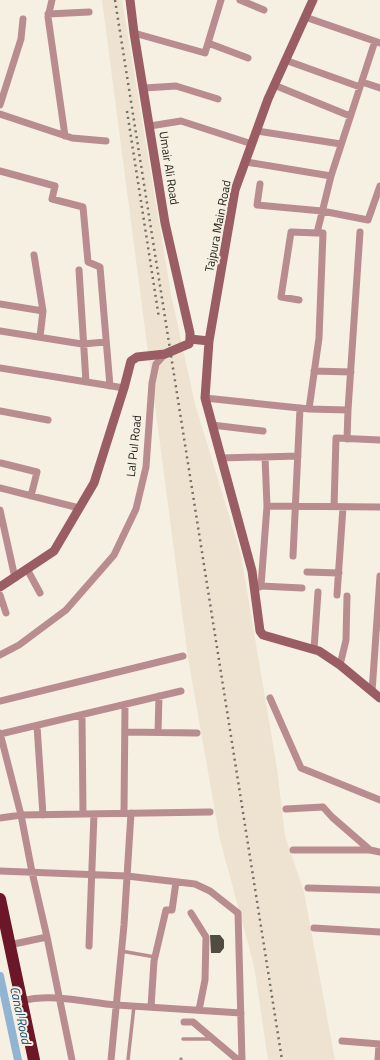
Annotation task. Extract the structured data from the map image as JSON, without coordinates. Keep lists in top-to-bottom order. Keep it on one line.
{"streets":{"street":["Umair Ali Road","Tajpura Main Road","Lal Pul Road"]},"water":["Canal Road"]}
